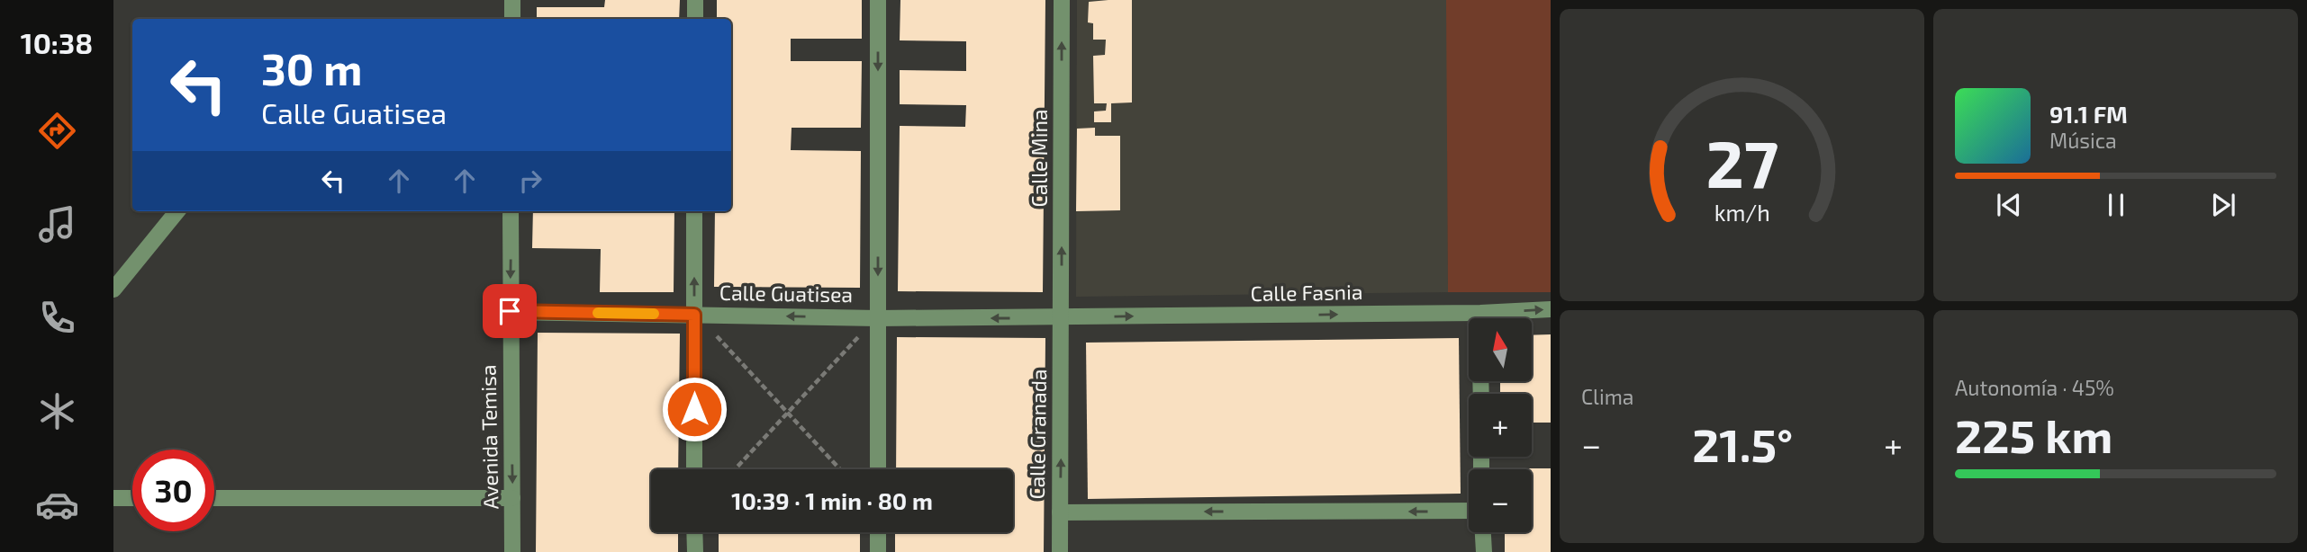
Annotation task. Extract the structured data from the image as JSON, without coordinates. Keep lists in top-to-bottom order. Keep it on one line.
{"streets":{"street":["Calle Mina","Calle Fasnia","Calle Guatisea","Calle Granada","Avenida Temisa"]},"crossings":[["Calle Mina","Calle Fasnia"],["Calle Mina","Calle Guatisea"],["Calle Mina","Calle Granada"],["Calle Fasnia","Calle Guatisea"],["Calle Fasnia","Calle Granada"],["Calle Guatisea","Calle Granada"],["Calle Guatisea","Avenida Temisa"]],"one_way":["Calle Mina","Calle Fasnia","Calle Guatisea","Calle Granada","Avenida Temisa"],"north":"top","page":{"tabs":"10:38","turn":["30 m","Calle Guatisea"],"song":["91.1 FM","Música"],"tile":["Clima",["Autonomía · 45%","225 km"]],"map_buttons":["+","−"],"heat":["−","21.5°","+"],"limit":"30","trip":"10:39 · 1 min · 80 m","gauge":["27","km/h"]}}
